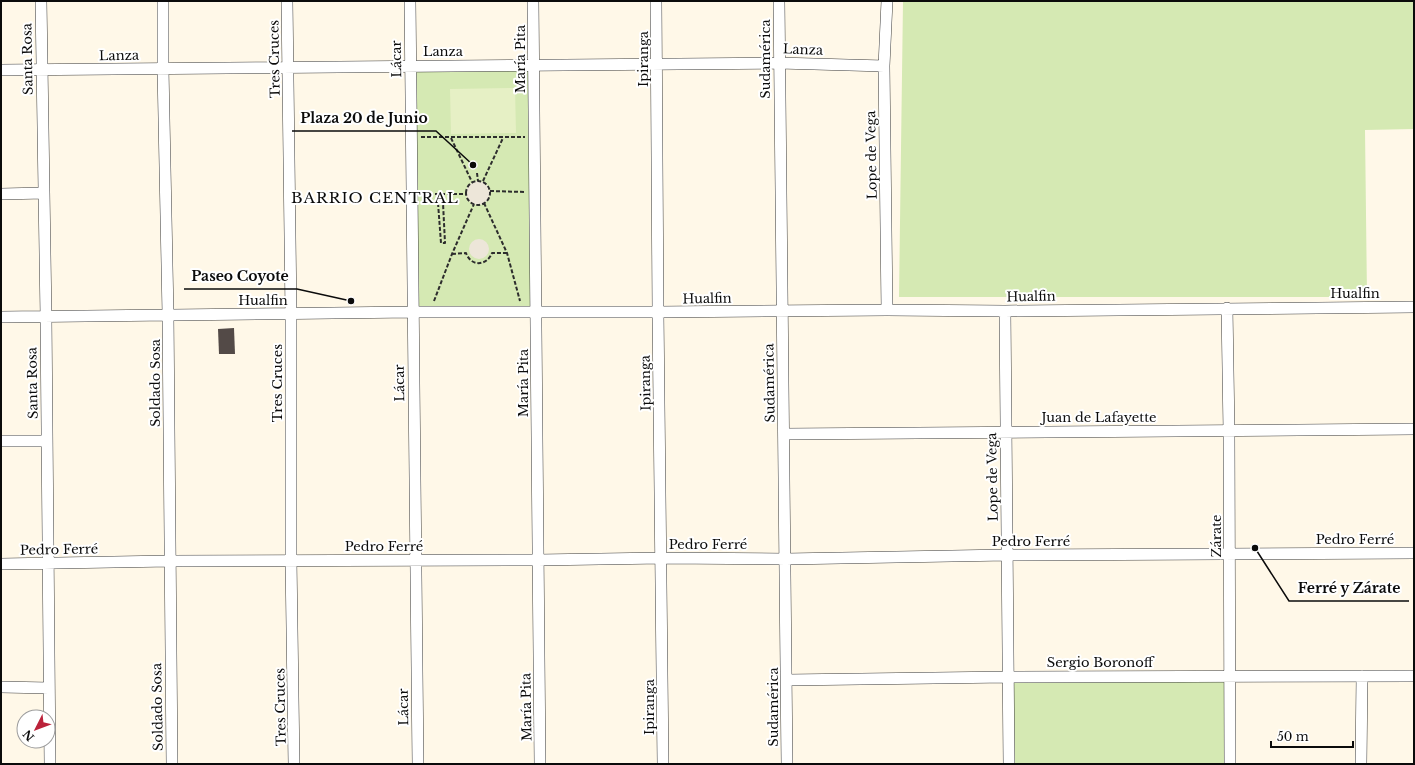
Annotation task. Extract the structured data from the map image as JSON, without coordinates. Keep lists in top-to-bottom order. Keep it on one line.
{"streets":{"street":["Lanza","Santa Rosa","Tres Cruces","Lácar","María Pita","Ipiranga","Sudamérica","Lope de Vega","Hualfin","Soldado Sosa","Juan de Lafayette","Zárate","Pedro Ferré","Sergio Boronoff"]},"crossings":[["Lanza","Santa Rosa"],["Lanza","Tres Cruces"],["Lanza","Lácar"],["Lanza","María Pita"],["Lanza","Ipiranga"],["Lanza","Sudamérica"],["Lanza","Lope de Vega"],["Lanza","Soldado Sosa"],["Santa Rosa","Hualfin"],["Santa Rosa","Pedro Ferré"],["Tres Cruces","Hualfin"],["Tres Cruces","Pedro Ferré"],["Lácar","Hualfin"],["Lácar","Pedro Ferré"],["María Pita","Hualfin"],["María Pita","Pedro Ferré"],["Ipiranga","Hualfin"],["Ipiranga","Pedro Ferré"],["Sudamérica","Hualfin"],["Sudamérica","Juan de Lafayette"],["Sudamérica","Pedro Ferré"],["Sudamérica","Sergio Boronoff"],["Lope de Vega","Hualfin"],["Lope de Vega","Juan de Lafayette"],["Lope de Vega","Pedro Ferré"],["Lope de Vega","Sergio Boronoff"],["Hualfin","Soldado Sosa"],["Hualfin","Zárate"],["Soldado Sosa","Pedro Ferré"],["Juan de Lafayette","Zárate"],["Zárate","Pedro Ferré"],["Zárate","Sergio Boronoff"]],"districts":["BARRIO CENTRAL"],"places":["Plaza 20 de Junio","Paseo Coyote","Ferré y Zárate"],"scale_bar":"50 m","north":"bottom left"}
